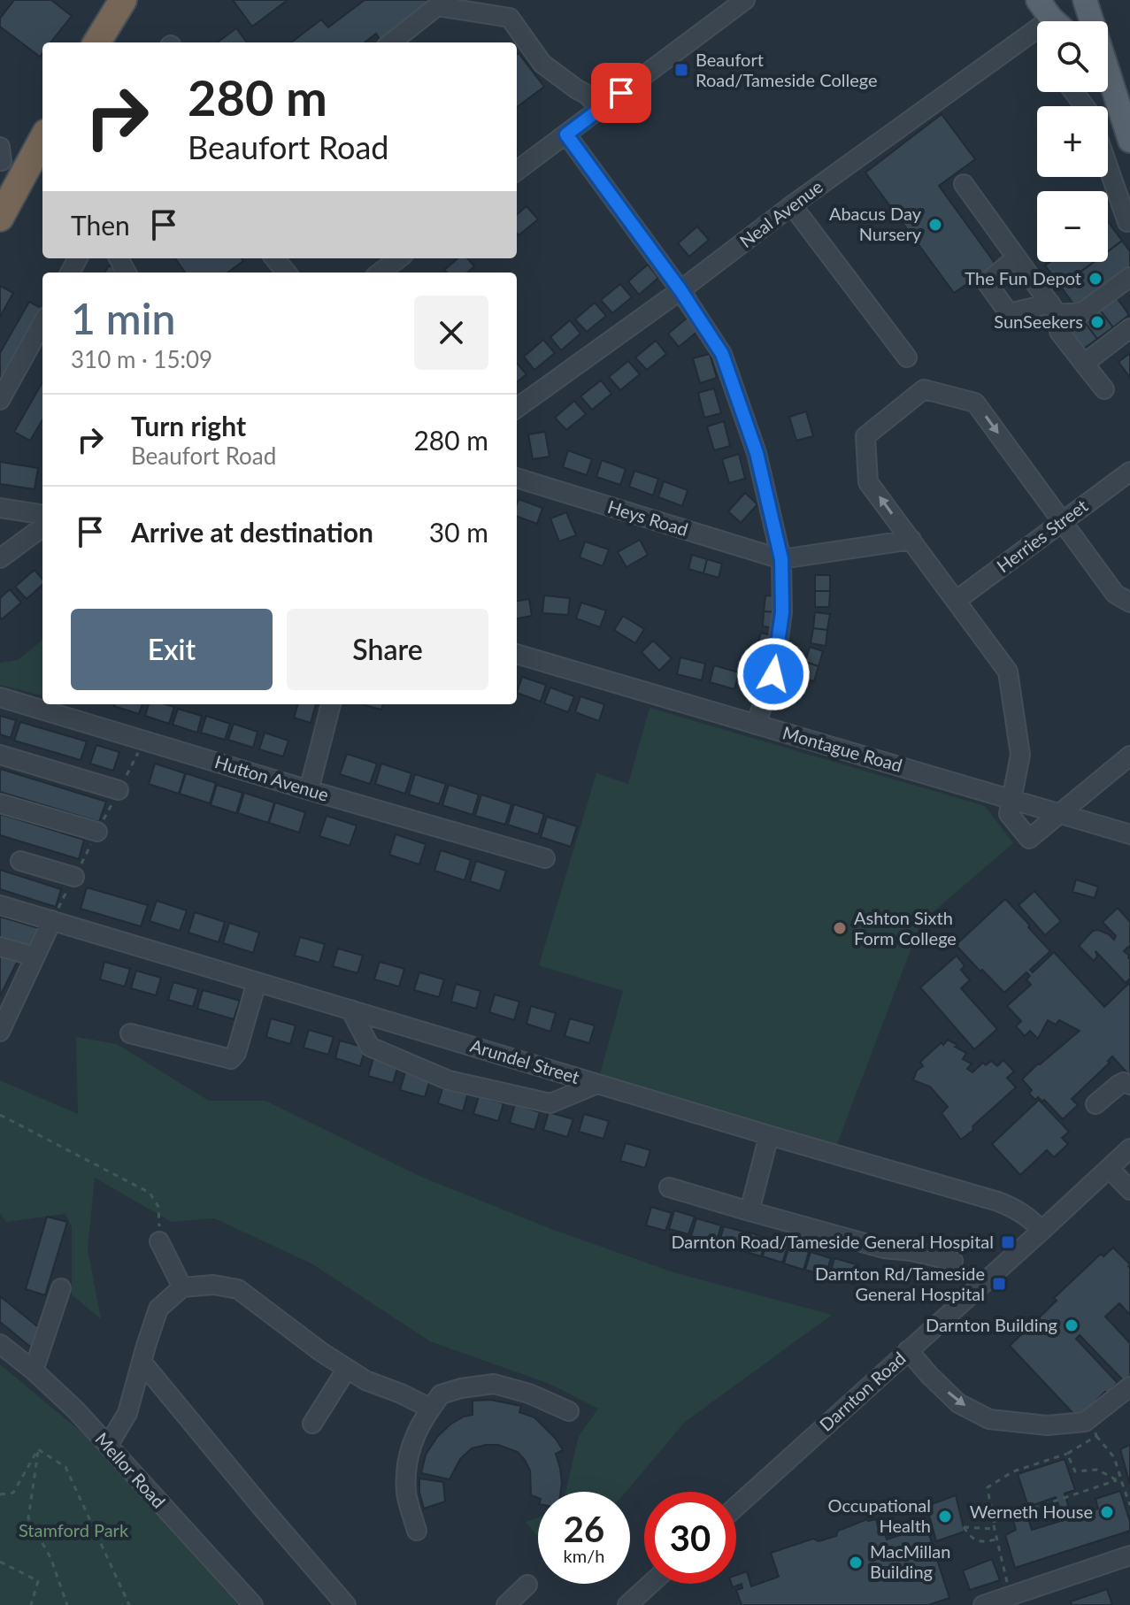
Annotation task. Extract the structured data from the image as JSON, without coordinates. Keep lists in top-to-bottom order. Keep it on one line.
{"streets":{"street":["Neal Avenue","Heys Road","Herries Street","Montague Road","Hutton Avenue","Arundel Street","Darnton Road","Mellor Road"]},"crossings":[["Arundel Street","Darnton Road"]],"parks":["Stamford Park"],"places":{"transit":["Beaufort Road/Tameside College","Darnton Road/Tameside General Hospital","Darnton Rd/Tameside General Hospital"],"other":["Abacus Day Nursery","The Fun Depot","SunSeekers","Ashton Sixth Form College","Darnton Building","Werneth House","Occupational Health","MacMillan Building"]},"page":{"map_buttons":["+","−"],"turn":["280 m","Beaufort Road"],"then":"Then","heading":["1 min","310 m · 15:09"],"list":[{"name":"Turn right","note":"Beaufort Road","value":"280 m"},{"name":"Arrive at destination","value":"30 m"}],"buttons":["Exit","Share"],"speed":"26 km/h","limit":"30"}}
